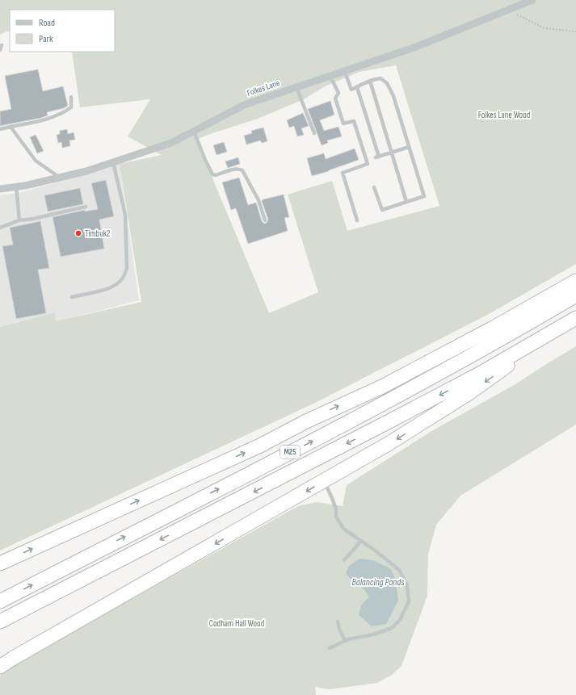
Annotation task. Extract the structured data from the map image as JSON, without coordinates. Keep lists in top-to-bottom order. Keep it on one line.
{"streets":{"highway":["M25"],"street":["Folkes Lane"]},"water":["Balancing Ponds"],"parks":["Folkes Lane Wood","Codham Hall Wood"],"places":["Timbuk2"],"legend":["Road","Park"]}
